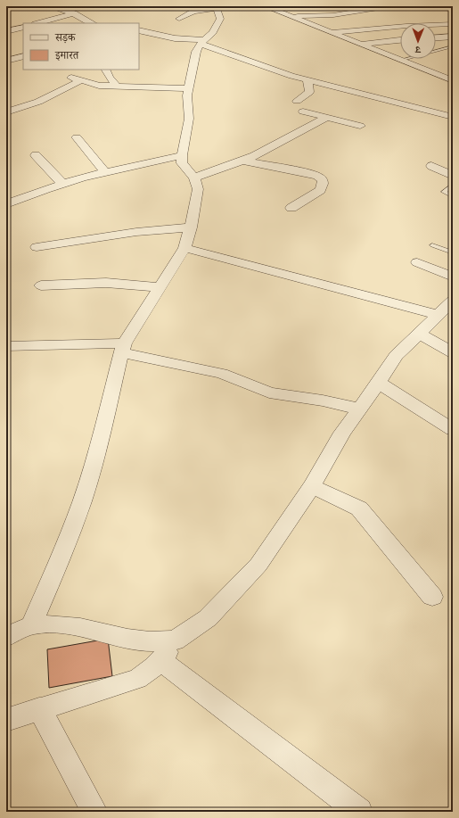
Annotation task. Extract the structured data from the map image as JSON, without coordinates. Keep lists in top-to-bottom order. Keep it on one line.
{"legend":["सड़क","इमारत"],"north":"bottom"}
